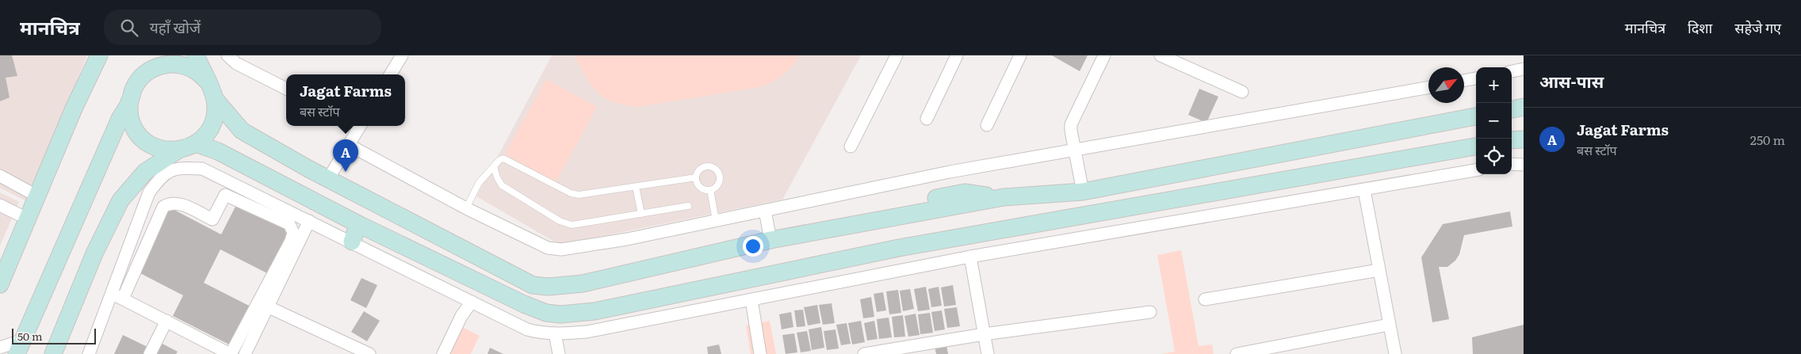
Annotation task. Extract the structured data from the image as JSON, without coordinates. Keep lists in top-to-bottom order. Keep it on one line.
{"scale_bar":"50 m","north":"top right","page":{"header":"मानचित्र","search":"यहाँ खोजें","nav":["मानचित्र","दिशा","सहेजे गए"],"heading":"आस-पास","map_buttons":["+","−"],"popup":["Jagat Farms","बस स्टॉप"],"list":[{"mark":"A","name":"Jagat Farms","note":"बस स्टॉप","value":"250 m"}],"pins":"A","scale":"50 m"}}
